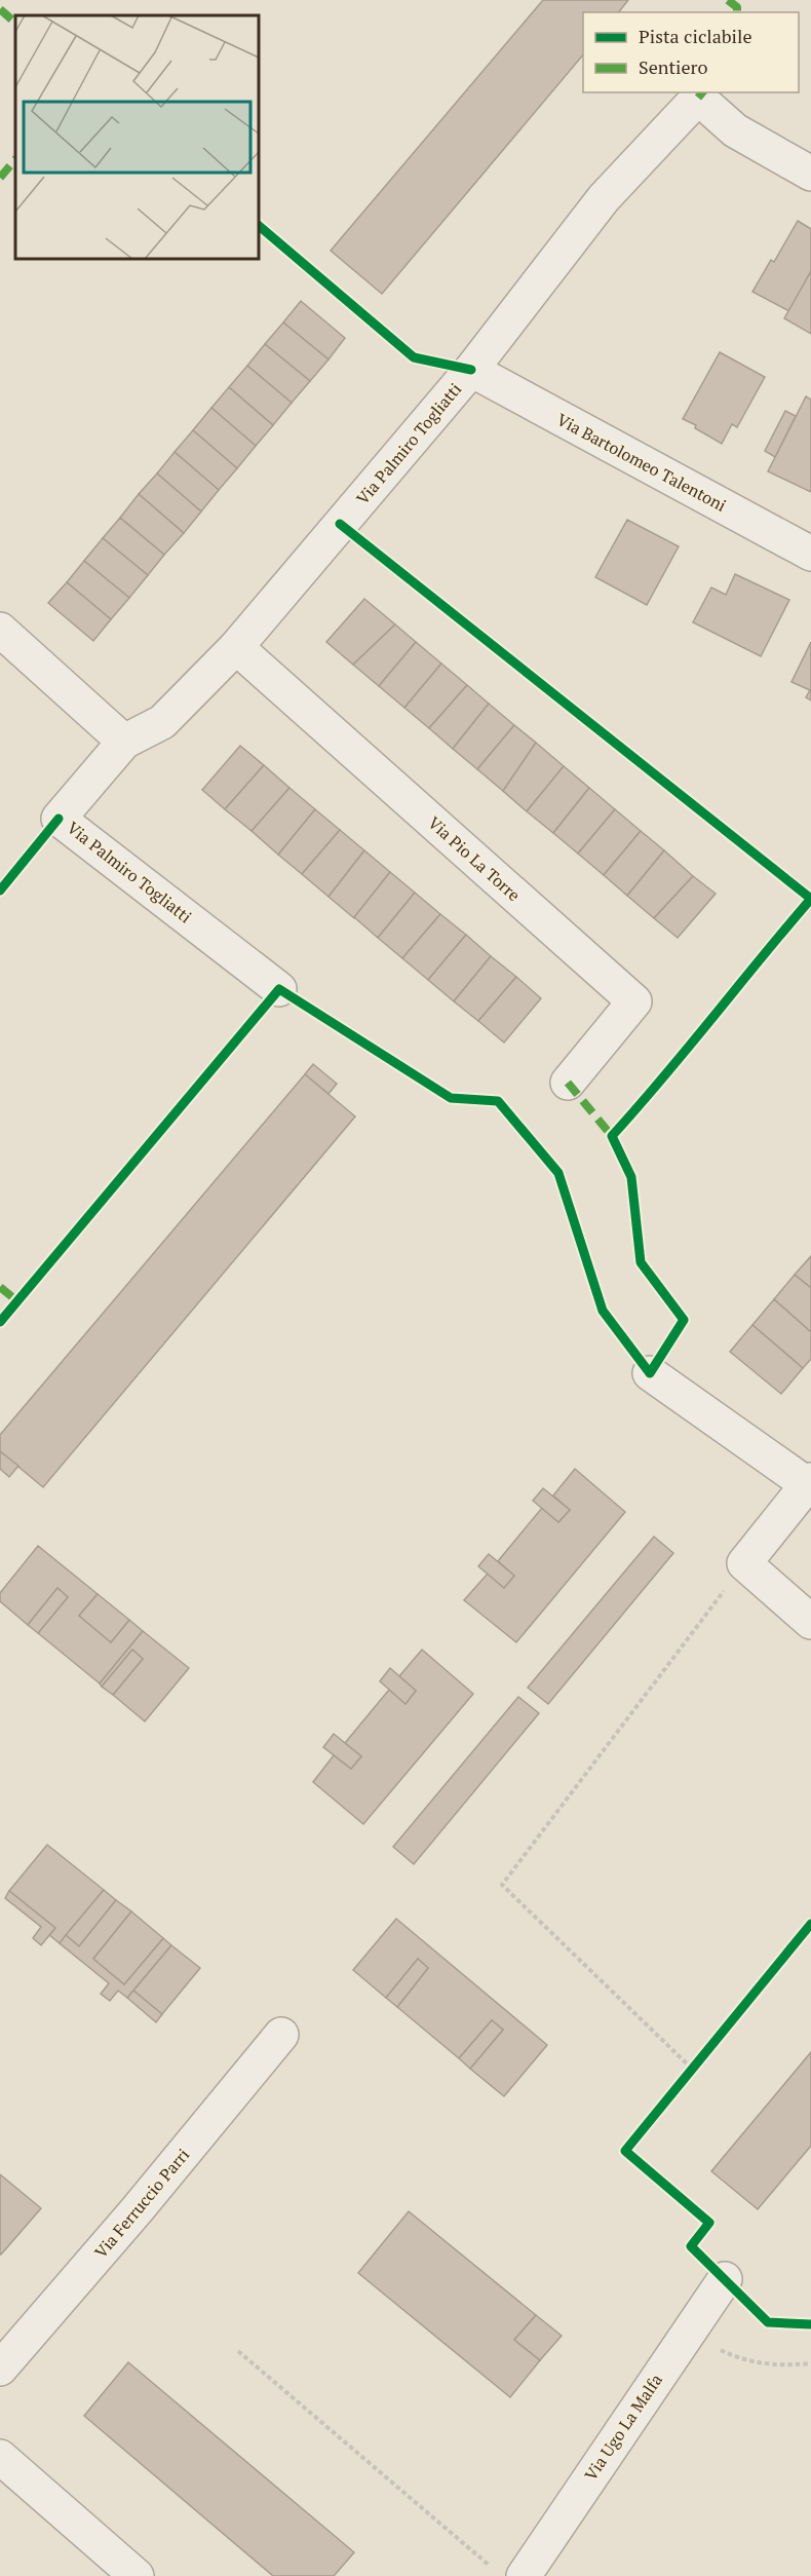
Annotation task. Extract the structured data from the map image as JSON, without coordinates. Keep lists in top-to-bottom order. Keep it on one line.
{"streets":{"street":["Via Palmiro Togliatti","Via Bartolomeo Talentoni","Via Pio La Torre","Via Ferruccio Parri","Via Ugo La Malfa"]},"crossings":[["Via Palmiro Togliatti","Via Bartolomeo Talentoni"],["Via Palmiro Togliatti","Via Pio La Torre"]],"legend":["Pista ciclabile","Sentiero"]}
